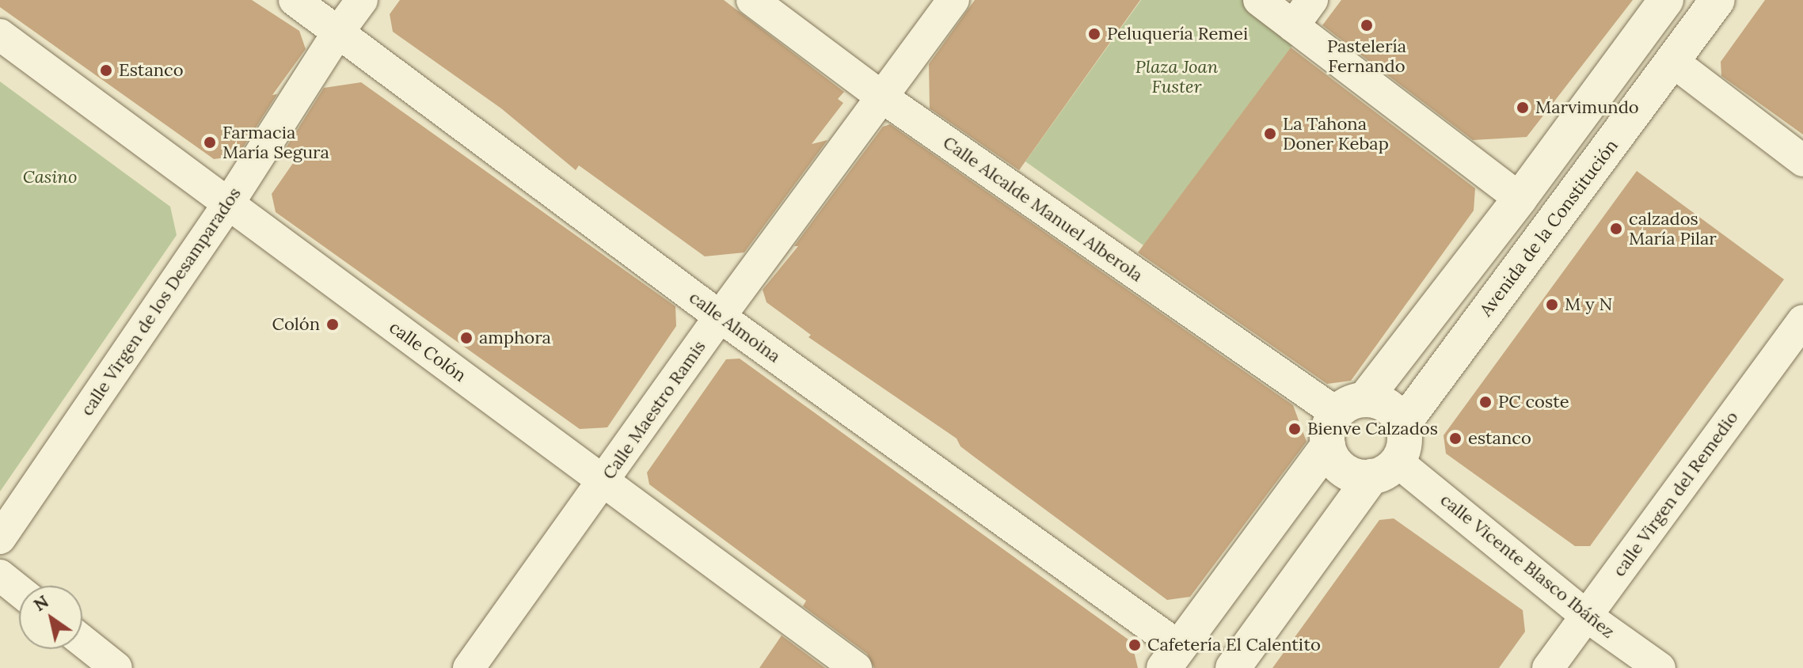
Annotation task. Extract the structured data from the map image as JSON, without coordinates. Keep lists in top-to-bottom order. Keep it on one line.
{"streets":{"street":["Calle Alcalde Manuel Alberola","Avenida de la Constitución","calle Virgen de los Desamparados","calle Almoina","calle Colón","Calle Maestro Ramis","calle Virgen del Remedio","calle Vicente Blasco Ibáñez"]},"crossings":[["Calle Alcalde Manuel Alberola","Avenida de la Constitución"],["Calle Alcalde Manuel Alberola","Calle Maestro Ramis"],["Calle Alcalde Manuel Alberola","calle Vicente Blasco Ibáñez"],["Avenida de la Constitución","calle Vicente Blasco Ibáñez"],["calle Virgen de los Desamparados","calle Almoina"],["calle Virgen de los Desamparados","calle Colón"],["calle Almoina","Calle Maestro Ramis"],["calle Colón","Calle Maestro Ramis"],["calle Virgen del Remedio","calle Vicente Blasco Ibáñez"]],"parks":["Plaza Joan Fuster","Casino"],"places":["Pastelería Fernando","Peluquería Remei","Estanco","Marvimundo","La Tahona Doner Kebap","Farmacia María Segura","calzados María Pilar","M y N","Colón","amphora","PC coste","Bienve Calzados","estanco","Cafetería El Calentito"],"north":"top left"}
